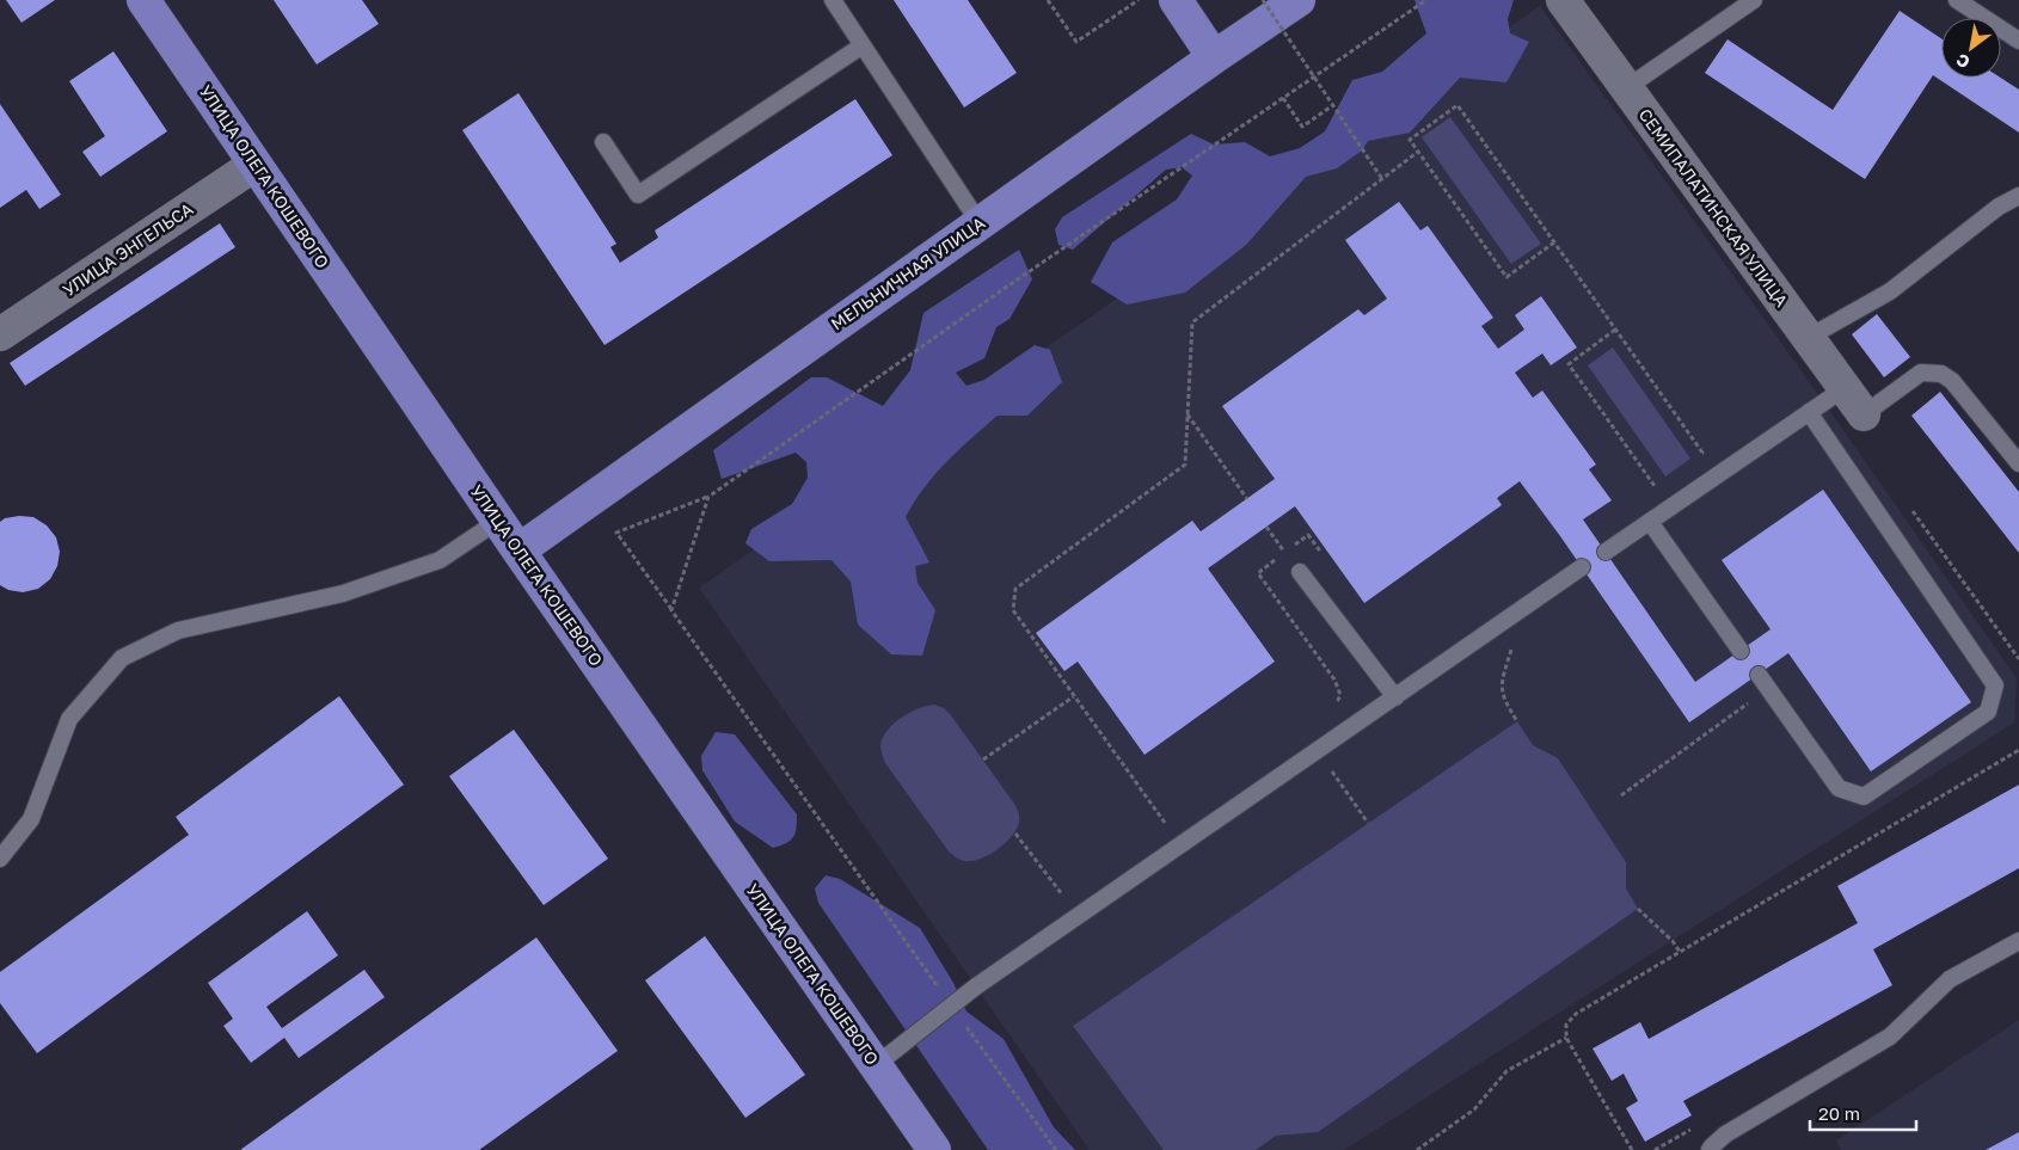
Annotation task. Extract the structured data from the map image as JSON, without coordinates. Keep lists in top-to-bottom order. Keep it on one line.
{"streets":{"main road":["УЛИЦА ОЛЕГА КОШЕВОГО","МЕЛЬНИЧНАЯ УЛИЦА"],"street":["СЕМИПАЛАТИНСКАЯ УЛИЦА","УЛИЦА ЭНГЕЛЬСА"]},"crossings":[["УЛИЦА ОЛЕГА КОШЕВОГО","УЛИЦА ЭНГЕЛЬСА"],["УЛИЦА ОЛЕГА КОШЕВОГО","МЕЛЬНИЧНАЯ УЛИЦА"]],"scale_bar":"20 m","north":"bottom left"}
